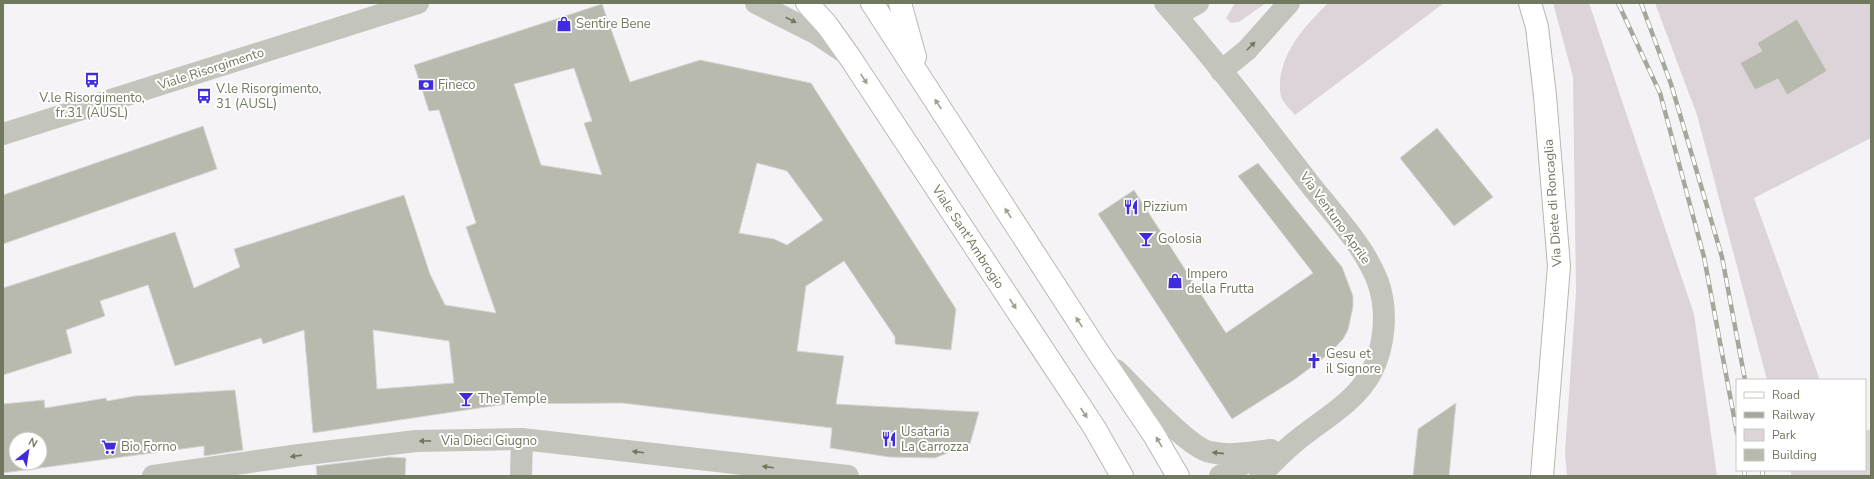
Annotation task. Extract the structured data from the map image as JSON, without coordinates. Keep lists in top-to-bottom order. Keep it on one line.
{"streets":{"main road":["Via Diete di Roncaglia","Viale Sant'Ambrogio"],"street":["Viale Risorgimento","Via Ventuno Aprile","Via Dieci Giugno"]},"one_way":["Via Dieci Giugno"],"places":{"shop":["Sentire Bene","Impero della Frutta"],"bus stop":["V.le Risorgimento, fr.31 (AUSL)","V.le Risorgimento, 31 (AUSL)"],"bank":["Fineco"],"restaurant":["Pizzium","Usataria La Carrozza"],"bar":["Golosia","The Temple"],"church":["Gesu et il Signore"],"supermarket":["Bio Forno"]},"legend":["Road","Railway","Park","Building"],"north":"top right"}
